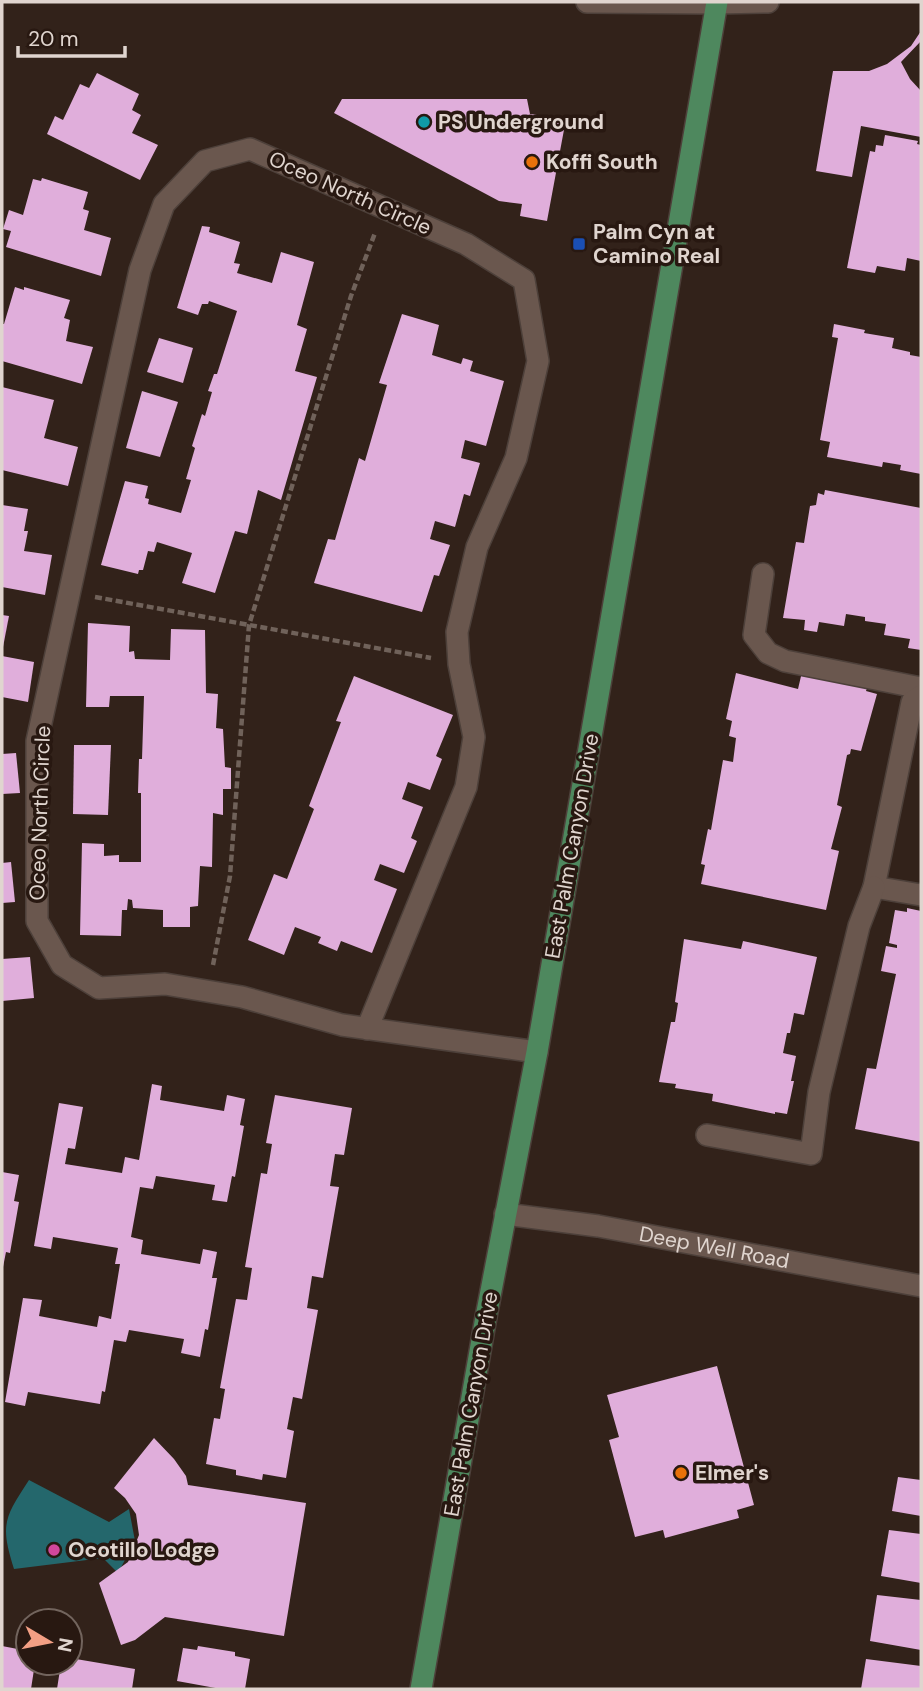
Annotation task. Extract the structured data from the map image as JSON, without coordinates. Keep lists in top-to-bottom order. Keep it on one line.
{"streets":{"main road":["East Palm Canyon Drive"],"street":["Oceo North Circle","Deep Well Road"]},"crossings":[["Oceo North Circle","East Palm Canyon Drive"],["East Palm Canyon Drive","Deep Well Road"]],"places":{"other":["PS Underground","Koffi South","Elmer's","Ocotillo Lodge"],"transit":["Palm Cyn at Camino Real"]},"scale_bar":"20 m","north":"right"}
